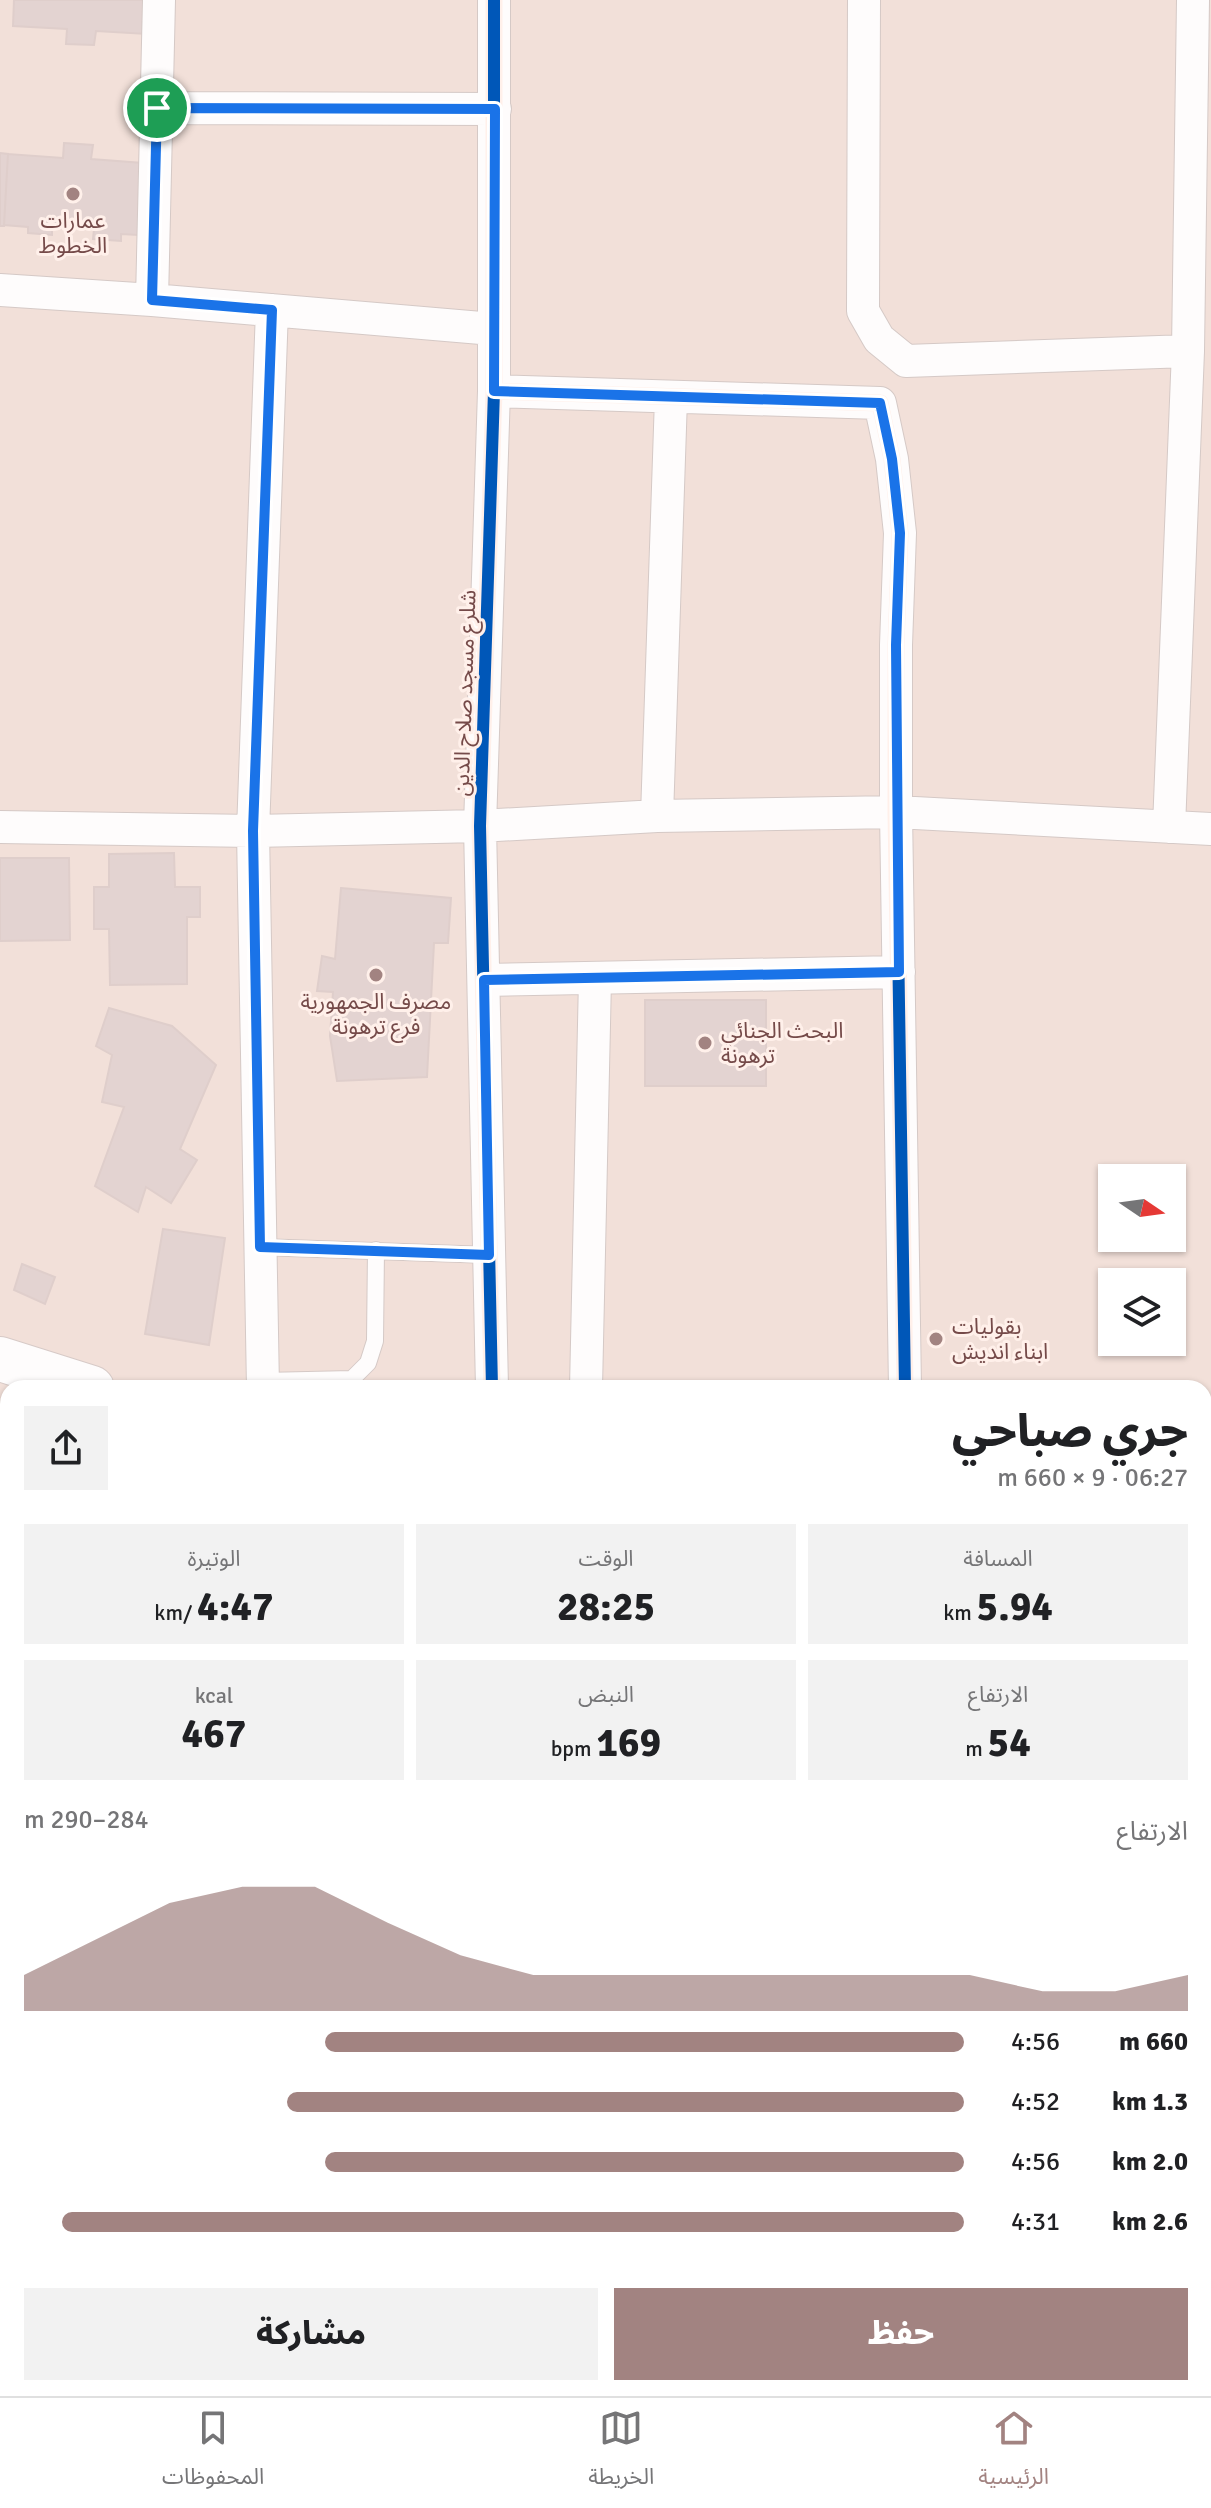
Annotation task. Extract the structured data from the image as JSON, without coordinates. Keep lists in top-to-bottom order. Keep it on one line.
{"streets":{"street":["شلرع مسجد صلاح الدين"]},"places":["عمارات الخطوط","مصرف الجمهورية فرع ترهونة","البحث الجنائي ترهونة","بقوليات ابناء انديش"],"north":"right","page":{"heading":["جري صباحي","06:27 · 9 × 660 m"],"stats":[["المسافة","5.94 km"],["الوقت","28:25"],["الوتيرة","4:47 /km"],["الارتفاع","54 m"],["النبض","169 bpm"],["kcal","467"]],"chart":["الارتفاع","284–290 m"],"list":[{"name":"660 m","note":"4:56"},{"name":"1.3 km","note":"4:52"},{"name":"2.0 km","note":"4:56"},{"name":"2.6 km","note":"4:31"}],"buttons":["حفظ","مشاركة"],"tabs":["الرئيسية","الخريطة","المحفوظات"]}}
